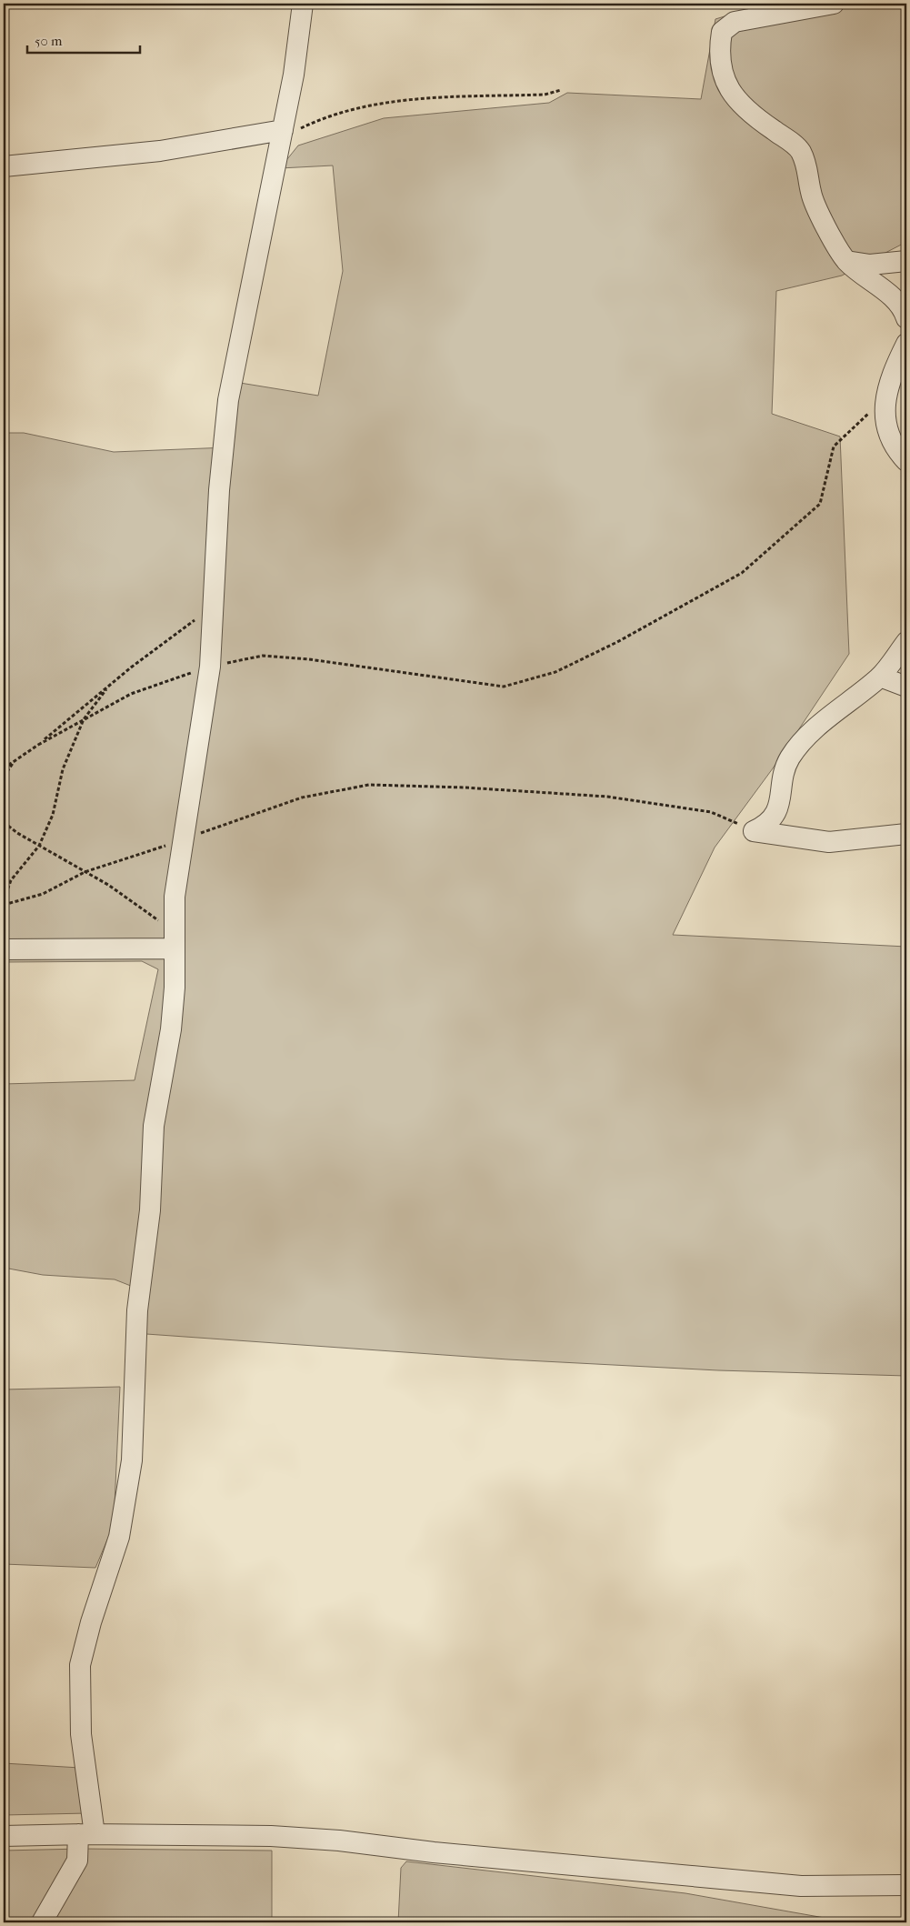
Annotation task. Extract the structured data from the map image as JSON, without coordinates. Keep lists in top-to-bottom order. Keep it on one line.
{"scale_bar":"50 m"}
